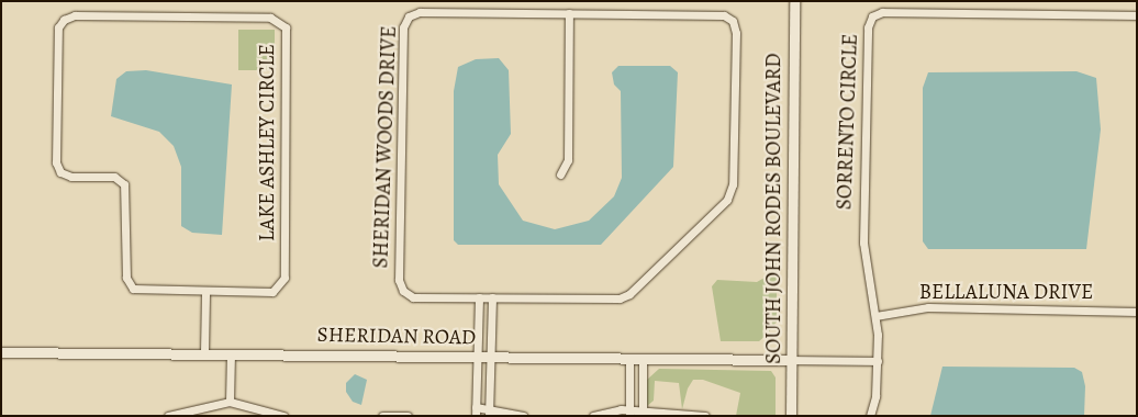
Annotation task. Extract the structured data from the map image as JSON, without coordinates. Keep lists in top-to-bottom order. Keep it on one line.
{"streets":{"street":["SORRENTO CIRCLE","LAKE ASHLEY CIRCLE","SHERIDAN WOODS DRIVE","SOUTH JOHN RODES BOULEVARD","BELLALUNA DRIVE","SHERIDAN ROAD"]},"crossings":[["SORRENTO CIRCLE","BELLALUNA DRIVE"],["SOUTH JOHN RODES BOULEVARD","SHERIDAN ROAD"]]}
